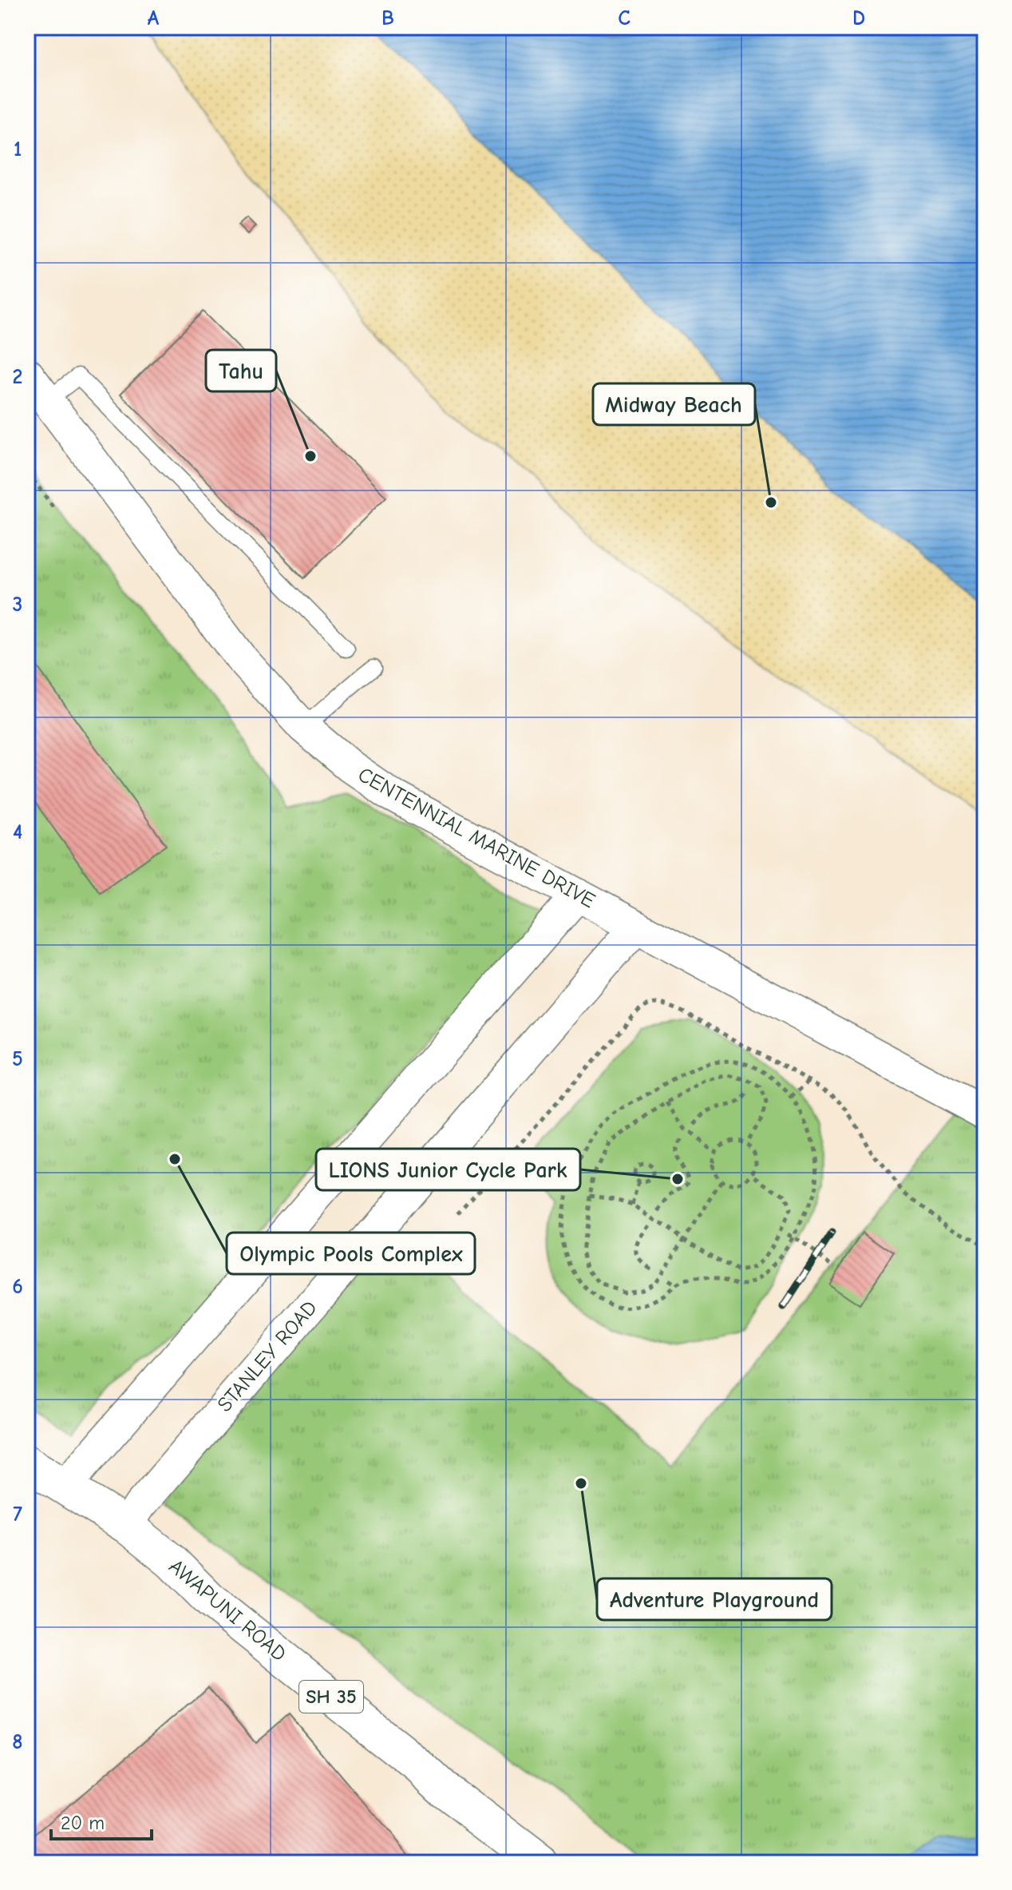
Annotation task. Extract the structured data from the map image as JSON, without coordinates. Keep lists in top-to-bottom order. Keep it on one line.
{"streets":{"highway":["AWAPUNI ROAD","SH 35"],"street":["CENTENNIAL MARINE DRIVE","STANLEY ROAD"]},"crossings":[["CENTENNIAL MARINE DRIVE","STANLEY ROAD"],["STANLEY ROAD","AWAPUNI ROAD"]],"places":["Tahu","Midway Beach","Olympic Pools Complex","LIONS Junior Cycle Park","Adventure Playground"],"scale_bar":"20 m","grid":{"columns":["A","B","C","D"],"rows":["1","2","3","4","5","6","7","8"]}}
